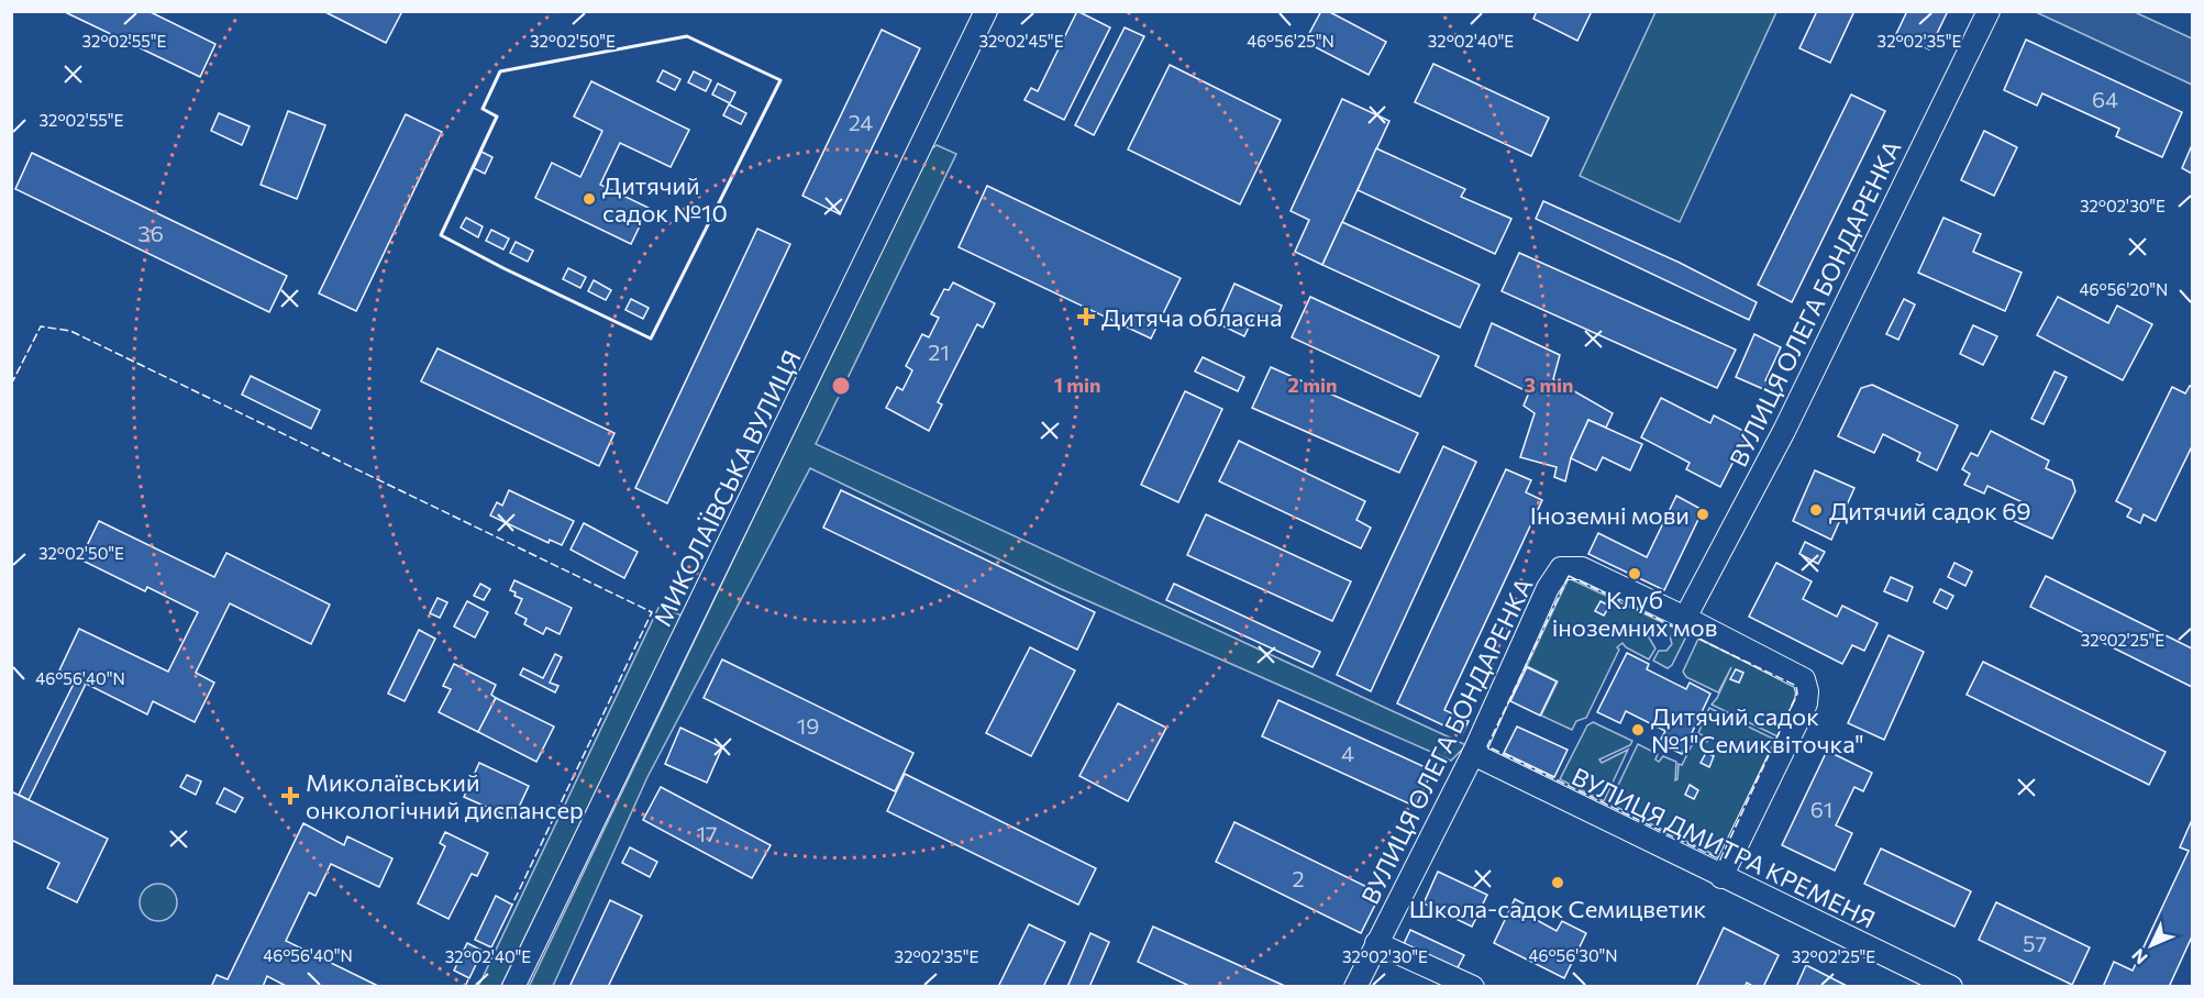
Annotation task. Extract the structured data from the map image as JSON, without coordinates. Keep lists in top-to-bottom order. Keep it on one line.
{"streets":{"street":["ВУЛИЦЯ ОЛЕГА БОНДАРЕНКА","МИКОЛАЇВСЬКА ВУЛИЦЯ","ВУЛИЦЯ ДМИТРА КРЕМЕНЯ"]},"crossings":[["ВУЛИЦЯ ОЛЕГА БОНДАРЕНКА","ВУЛИЦЯ ДМИТРА КРЕМЕНЯ"]],"places":{"other":["Дитячий садок №10","Дитячий садок 69","Іноземні мови","Клуб іноземних мов","Дитячий садок №1\"Семиквіточка\"","Школа-садок Семицветик"],"health":["Дитяча обласна","Миколаївський онкологічний диспансер"]},"house_numbers":["64","24","36","21","19","4","61","17","2","57"],"north":"bottom left","coordinates":["32°02'55\"E","32°02'50\"E","32°02'45\"E","32°02'40\"E","32°02'35\"E","46°56'25\"N","32°02'30\"E","46°56'20\"N","32°02'25\"E","46°56'40\"N","46°56'30\"N"],"rings":["1 min","2 min","3 min"]}
